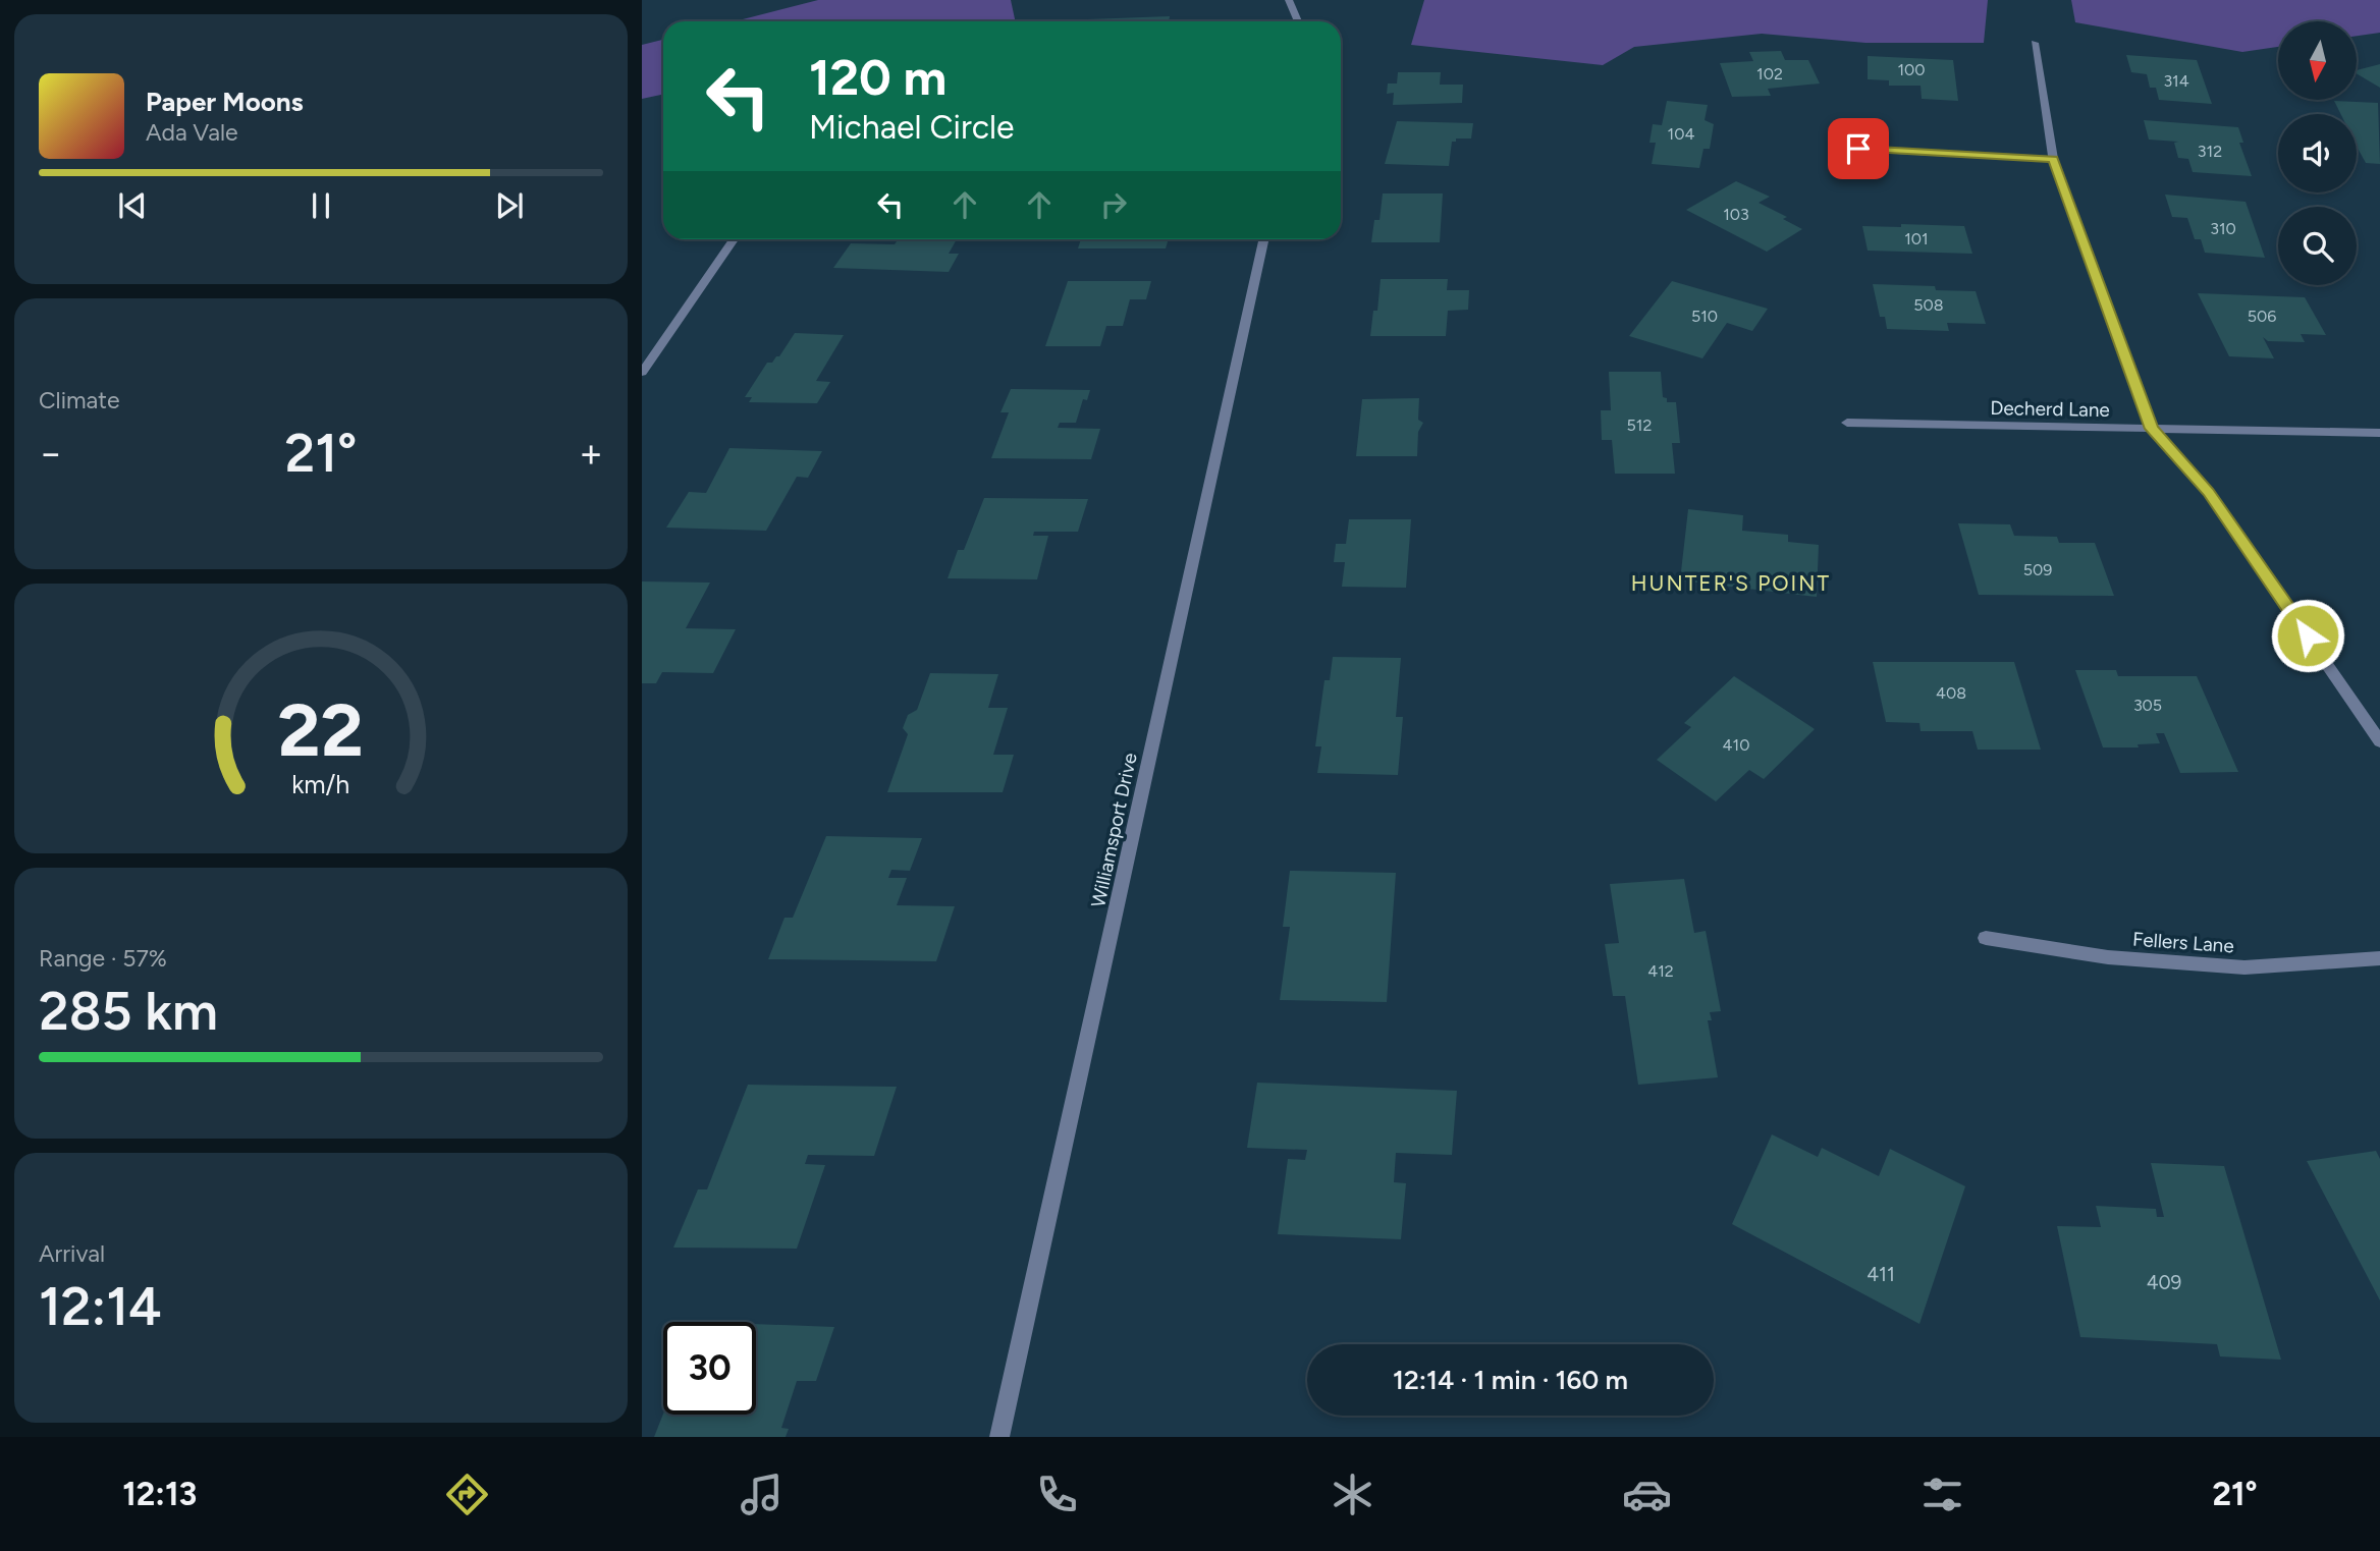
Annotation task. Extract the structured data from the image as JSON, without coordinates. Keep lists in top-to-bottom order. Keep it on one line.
{"streets":{"street":["Decherd Lane","Williamsport Drive","Fellers Lane"]},"districts":["HUNTER'S POINT"],"house_numbers":["100","102","314","104","312","103","310","101","508","510","506","512","509","408","305","410","412","411","409"],"north":"bottom","page":{"turn":["120 m","Michael Circle"],"song":["Paper Moons","Ada Vale"],"tile":["Climate",["Range · 57%","285 km"],["Arrival","12:14"]],"heat":["−","21°","+"],"limit":"30","trip":"12:14 · 1 min · 160 m","tabs":["12:13","21°"],"gauge":["22","km/h"]}}
